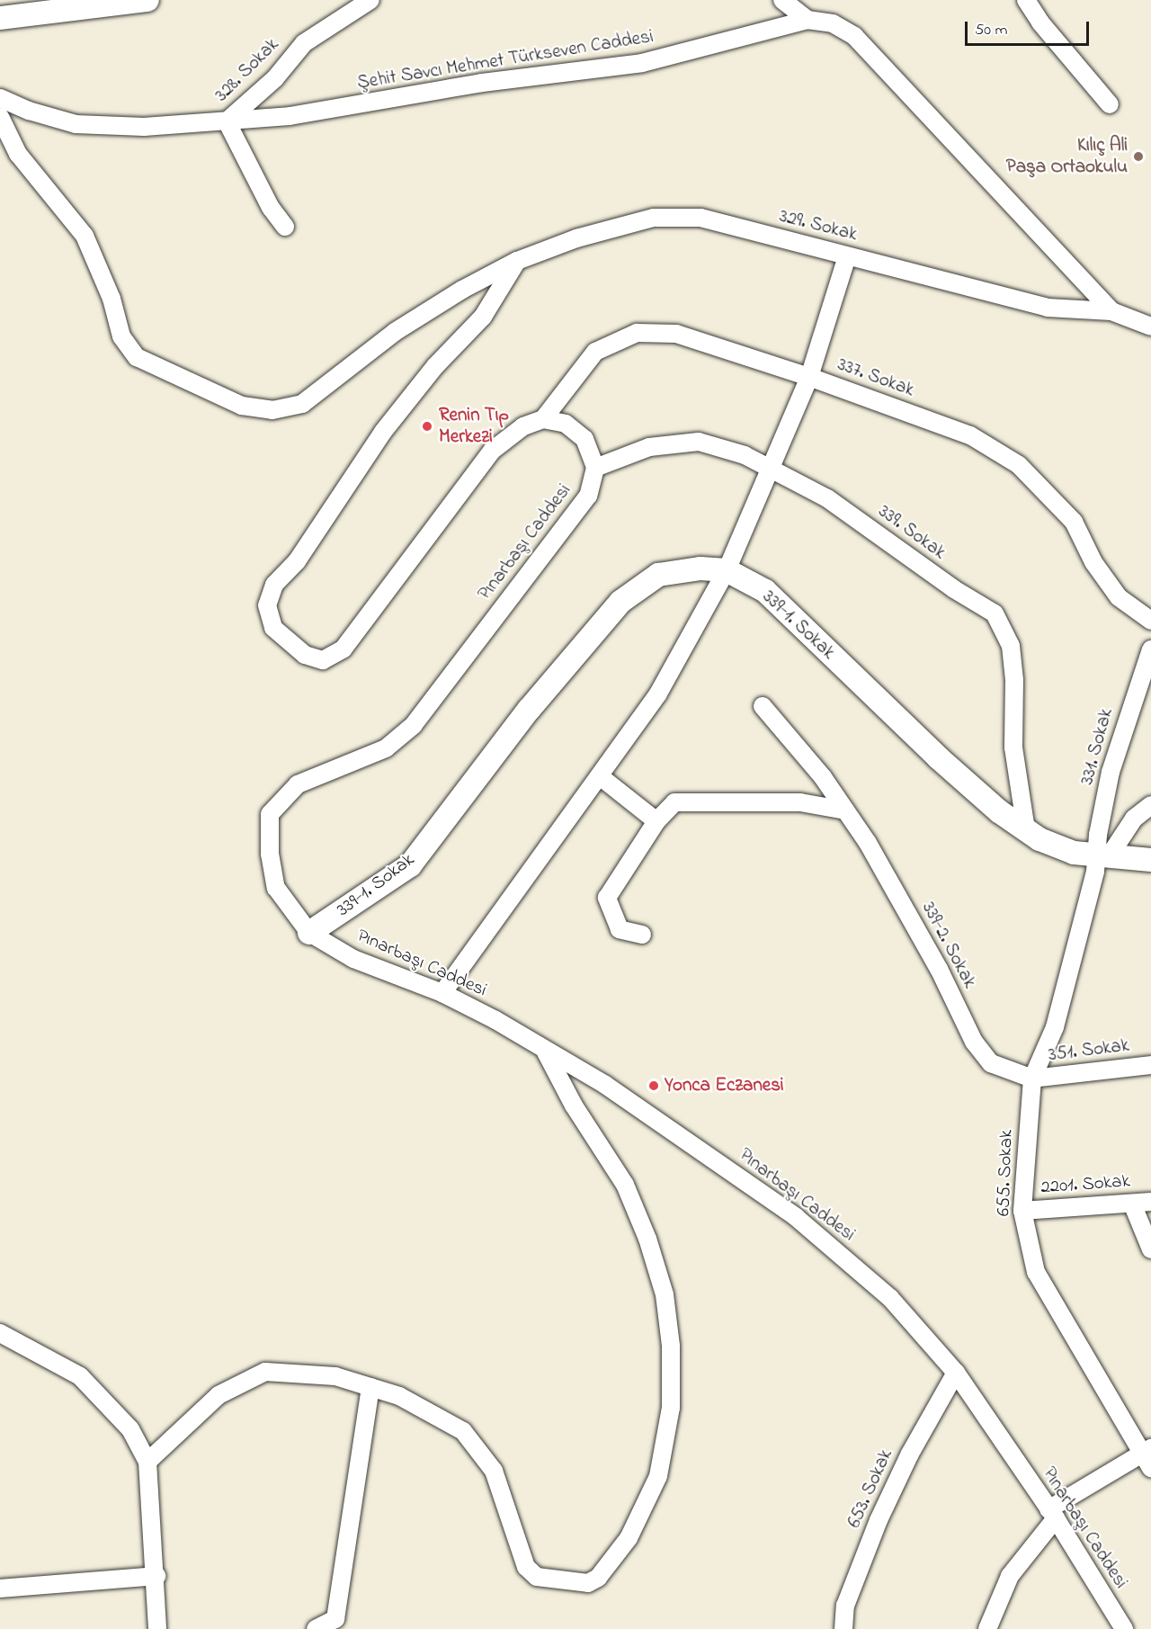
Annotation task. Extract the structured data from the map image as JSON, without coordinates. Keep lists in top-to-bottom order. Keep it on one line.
{"streets":{"street":["Şehit Savcı Mehmet Türkseven Caddesi","328. Sokak","329. Sokak","337. Sokak","339. Sokak","Pınarbaşı Caddesi","339-1. Sokak","331. Sokak","339-2. Sokak","351. Sokak","655. Sokak","2201. Sokak","653. Sokak"]},"crossings":[["Şehit Savcı Mehmet Türkseven Caddesi","328. Sokak"],["Şehit Savcı Mehmet Türkseven Caddesi","329. Sokak"],["339. Sokak","Pınarbaşı Caddesi"],["339. Sokak","339-1. Sokak"],["Pınarbaşı Caddesi","339-1. Sokak"],["Pınarbaşı Caddesi","653. Sokak"],["339-1. Sokak","331. Sokak"],["339-1. Sokak","655. Sokak"],["331. Sokak","655. Sokak"],["339-2. Sokak","351. Sokak"],["339-2. Sokak","655. Sokak"],["351. Sokak","655. Sokak"],["655. Sokak","2201. Sokak"]],"places":["Kılıç Ali Paşa Ortaokulu","Renin Tıp Merkezi","Yonca Eczanesi"],"scale_bar":"50 m"}
